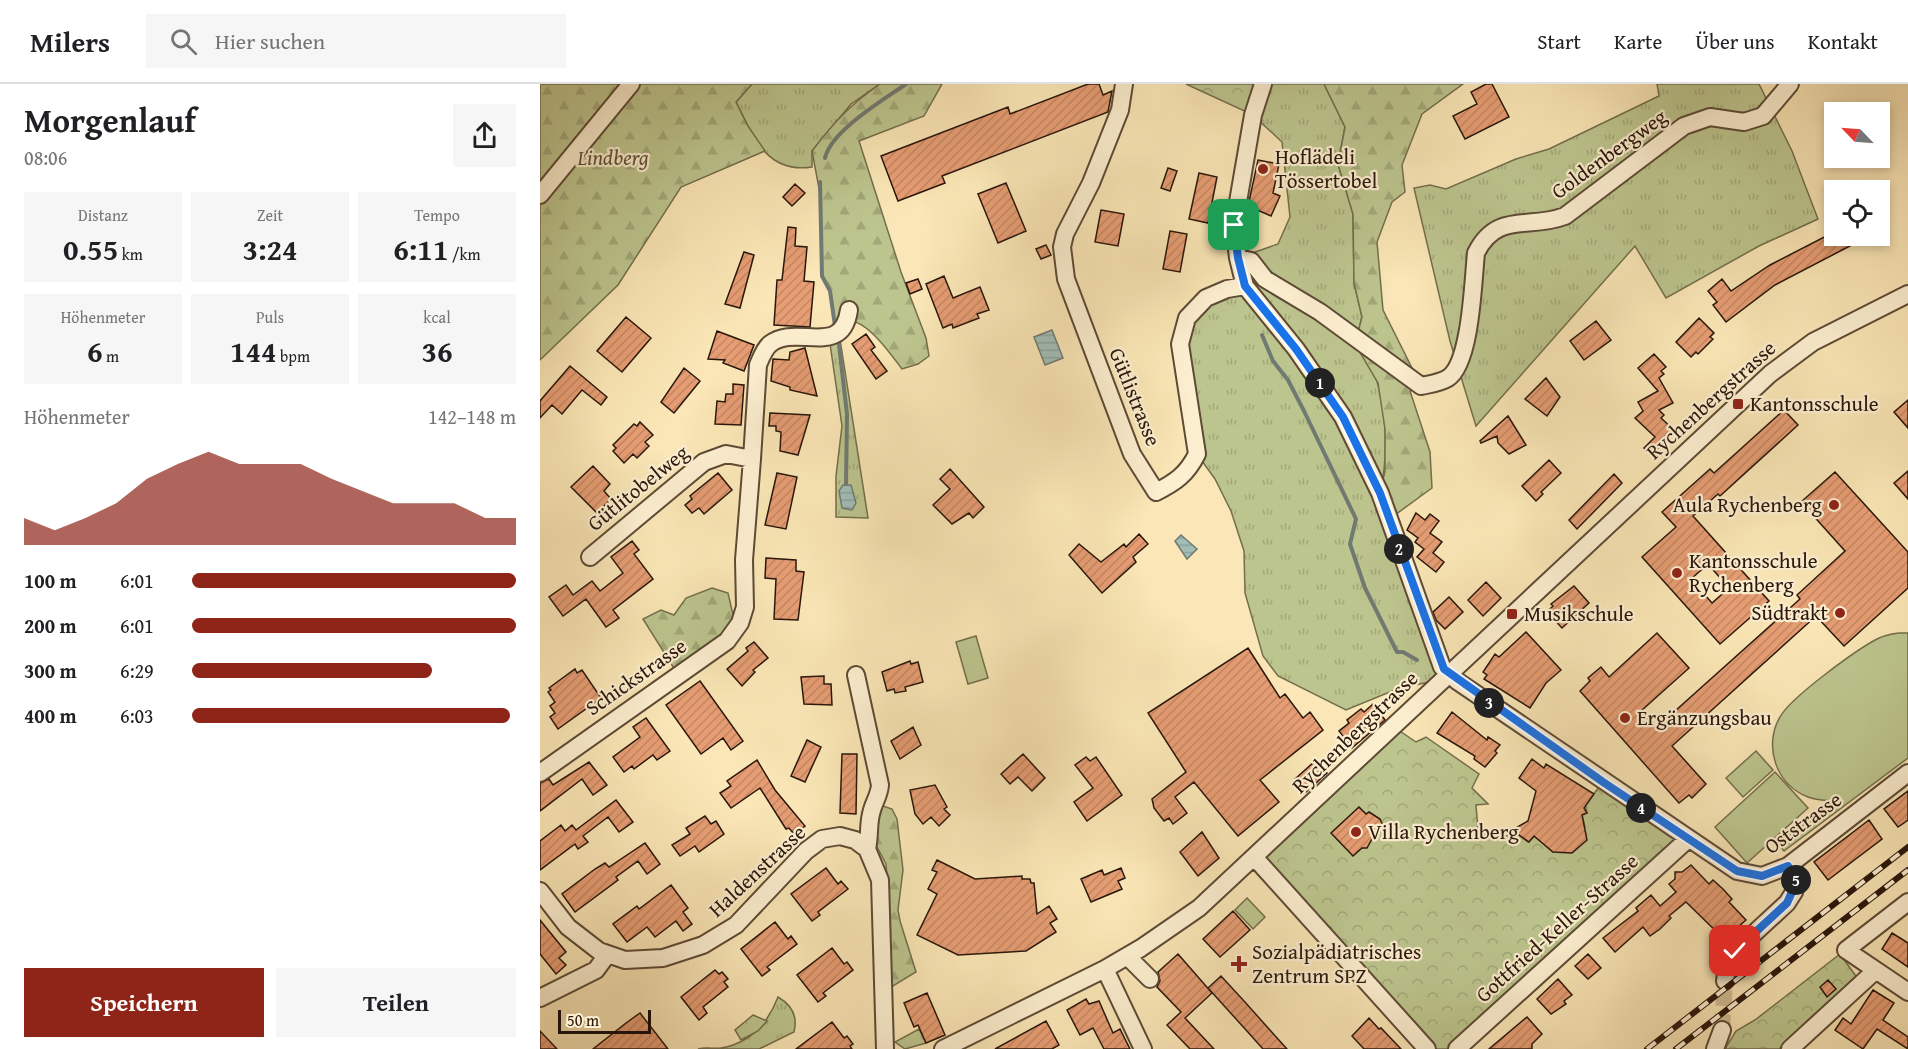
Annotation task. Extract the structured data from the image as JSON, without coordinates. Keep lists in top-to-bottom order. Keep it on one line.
{"streets":{"street":["Goldenbergweg","Gütlistrasse","Rychenbergstrasse","Gütlitobelweg","Schickstrasse","Oststrasse","Haldenstrasse","Gottfried-Keller-Strasse"]},"crossings":[["Rychenbergstrasse","Oststrasse"],["Gütlitobelweg","Schickstrasse"],["Oststrasse","Gottfried-Keller-Strasse"]],"parks":["Lindberg"],"places":{"other":["Hoflädeli Tössertobel","Aula Rychenberg","Kantonsschule Rychenberg","Südtrakt","Ergänzungsbau","Villa Rychenberg"],"transit":["Kantonsschule","Musikschule"],"health":["Sozialpädiatrisches Zentrum SPZ"]},"scale_bar":"50 m","north":"top left","page":{"header":"Milers","search":"Hier suchen","nav":["Start","Karte","Über uns","Kontakt"],"heading":["Morgenlauf","08:06"],"stats":[["Distanz","0.55 km"],["Zeit","3:24"],["Tempo","6:11 /km"],["Höhenmeter","6 m"],["Puls","144 bpm"],["kcal","36"]],"pins":["1","2","3","4","5"],"chart":["Höhenmeter","142–148 m"],"list":[{"name":"100 m","note":"6:01"},{"name":"200 m","note":"6:01"},{"name":"300 m","note":"6:29"},{"name":"400 m","note":"6:03"}],"buttons":["Speichern","Teilen"],"scale":"50 m"}}
